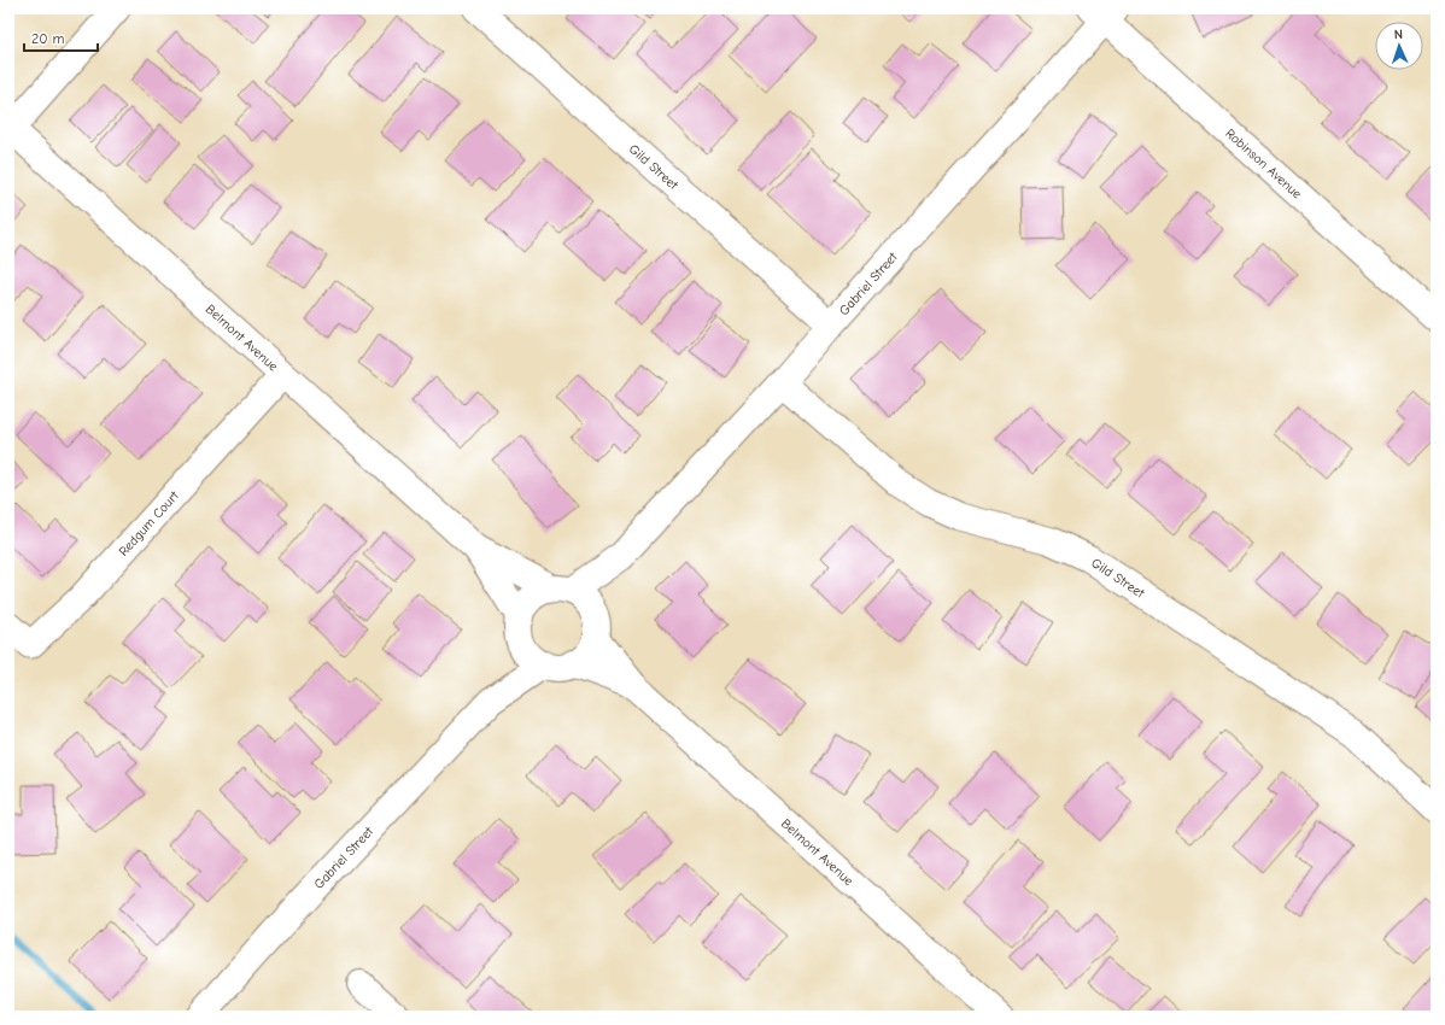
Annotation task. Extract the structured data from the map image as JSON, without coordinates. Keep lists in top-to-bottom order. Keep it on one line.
{"streets":{"street":["Robinson Avenue","Gild Street","Gabriel Street","Belmont Avenue","Redgum Court"]},"crossings":[["Robinson Avenue","Gabriel Street"],["Gild Street","Gabriel Street"],["Gabriel Street","Belmont Avenue"],["Belmont Avenue","Redgum Court"]],"scale_bar":"20 m","north":"top"}
